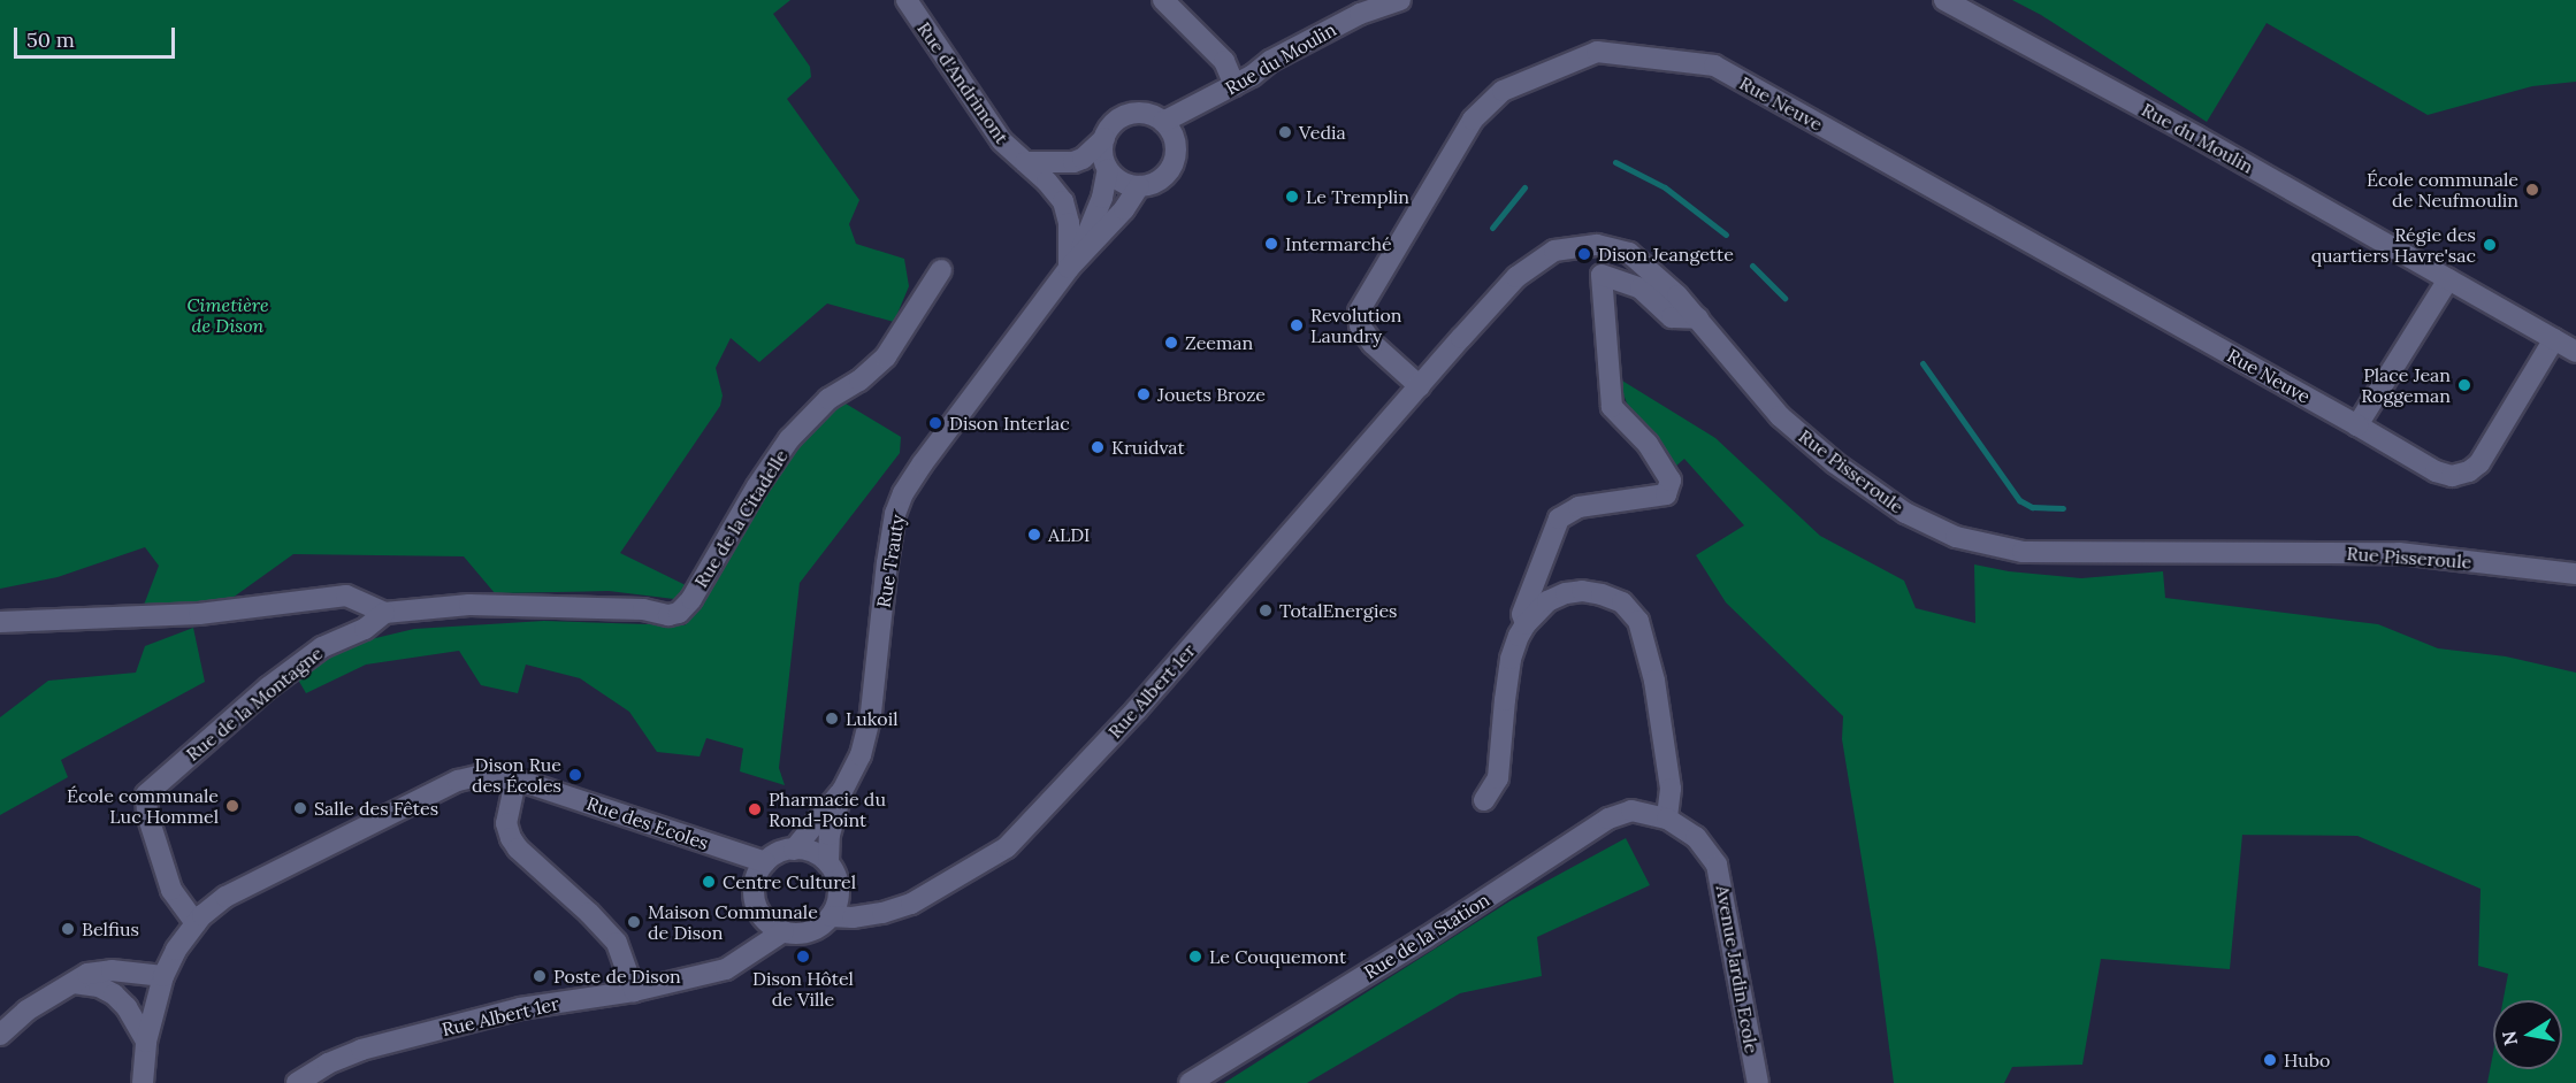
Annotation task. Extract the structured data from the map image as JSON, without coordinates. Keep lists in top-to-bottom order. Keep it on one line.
{"streets":{"street":["Rue du Moulin","Rue d'Andrimont","Rue Neuve","Rue Pisseroule","Rue de la Citadelle","Rue Trauty","Rue Albert 1er","Rue de la Montagne","Rue des Ecoles","Rue de la Station","Avenue Jardin Ecole"]},"crossings":[["Rue du Moulin","Rue Trauty"],["Rue d'Andrimont","Rue Trauty"],["Rue Neuve","Rue Pisseroule"],["Rue Neuve","Rue Albert 1er"],["Rue Pisseroule","Rue Albert 1er"],["Rue de la Citadelle","Rue de la Montagne"],["Rue Trauty","Rue Albert 1er"],["Rue Trauty","Rue des Ecoles"],["Rue Albert 1er","Rue des Ecoles"],["Rue de la Montagne","Rue des Ecoles"],["Rue de la Station","Avenue Jardin Ecole"]],"parks":["Cimetière de Dison"],"places":["Vedia","École communale de Neufmoulin","Le Tremplin","Intermarché","Régie des quartiers Havre'sac","Dison Jeangette","Revolution Laundry","Zeeman","Place Jean Roggeman","Jouets Broze","Dison Interlac","Kruidvat","ALDI","TotalEnergies","Lukoil","Dison Rue des Écoles","École communale Luc Hommel","Salle des Fêtes","Pharmacie du Rond-Point","Centre Culturel","Maison Communale de Dison","Belfius","Dison Hôtel de Ville","Le Couquemont","Poste de Dison","Hubo"],"scale_bar":"50 m","north":"left"}
